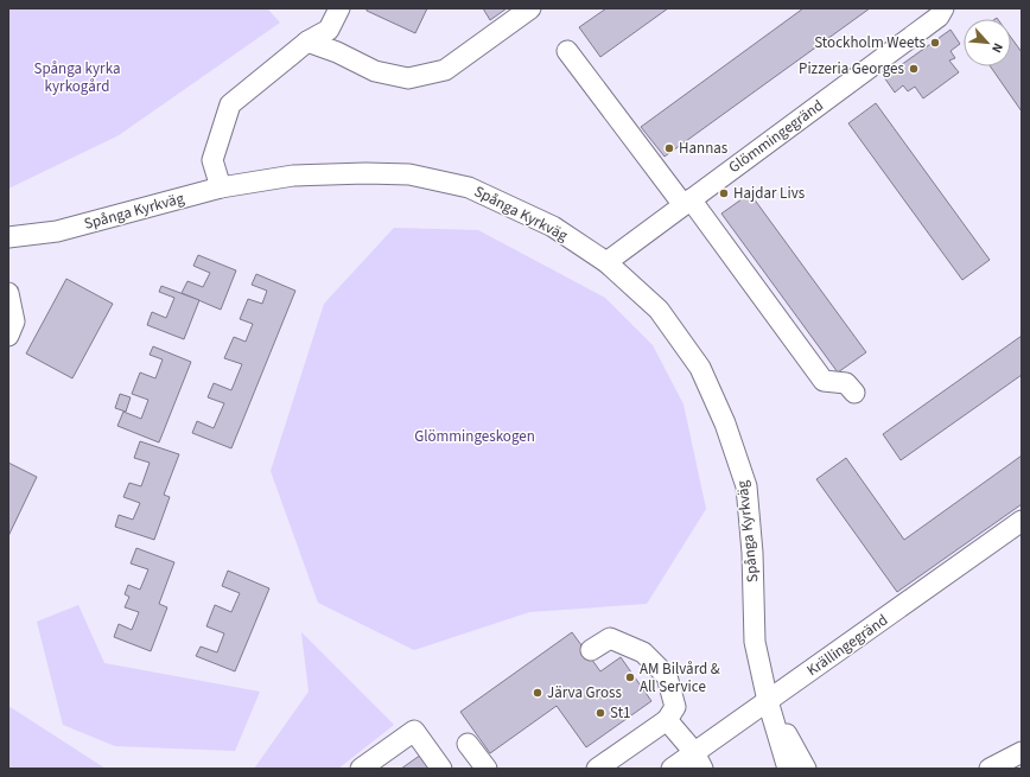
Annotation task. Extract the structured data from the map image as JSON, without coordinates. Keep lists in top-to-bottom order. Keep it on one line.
{"streets":{"street":["Glömmingegränd","Spånga Kyrkväg","Krällingegränd"]},"crossings":[["Glömmingegränd","Spånga Kyrkväg"],["Spånga Kyrkväg","Krällingegränd"]],"parks":["Spånga kyrka kyrkogård","Glömmingeskogen"],"places":["Stockholm Weets","Pizzeria Georges","Hannas","Hajdar Livs","AM Bilvård & All Service","Järva Gross","St1"],"north":"bottom right"}
